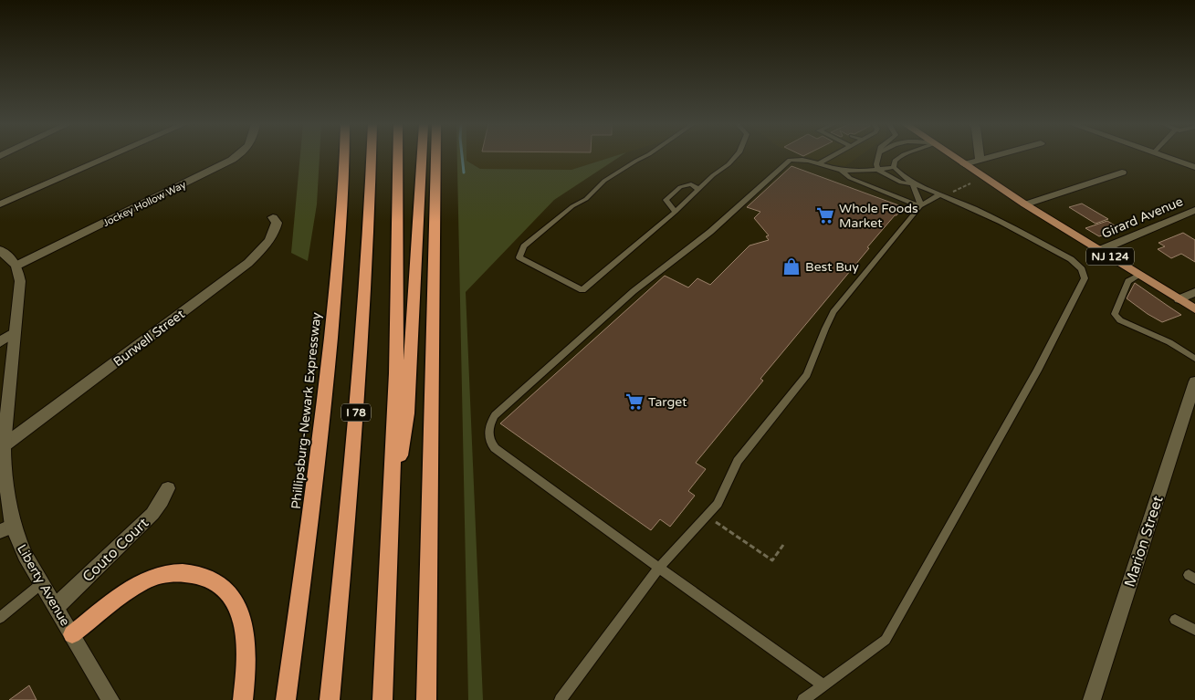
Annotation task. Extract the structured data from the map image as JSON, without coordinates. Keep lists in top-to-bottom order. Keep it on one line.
{"streets":{"highway":["Phillipsburg-Newark Expressway","I 78"],"main road":["NJ 124"],"street":["Jockey Hollow Way","Girard Avenue","Burwell Street","Marion Street","Couto Court","Liberty Avenue"]},"crossings":[["Jockey Hollow Way","Liberty Avenue"],["Girard Avenue","NJ 124"],["Burwell Street","Liberty Avenue"],["Couto Court","Liberty Avenue"]],"places":{"supermarket":["Whole Foods Market","Target"],"shop":["Best Buy"]}}
